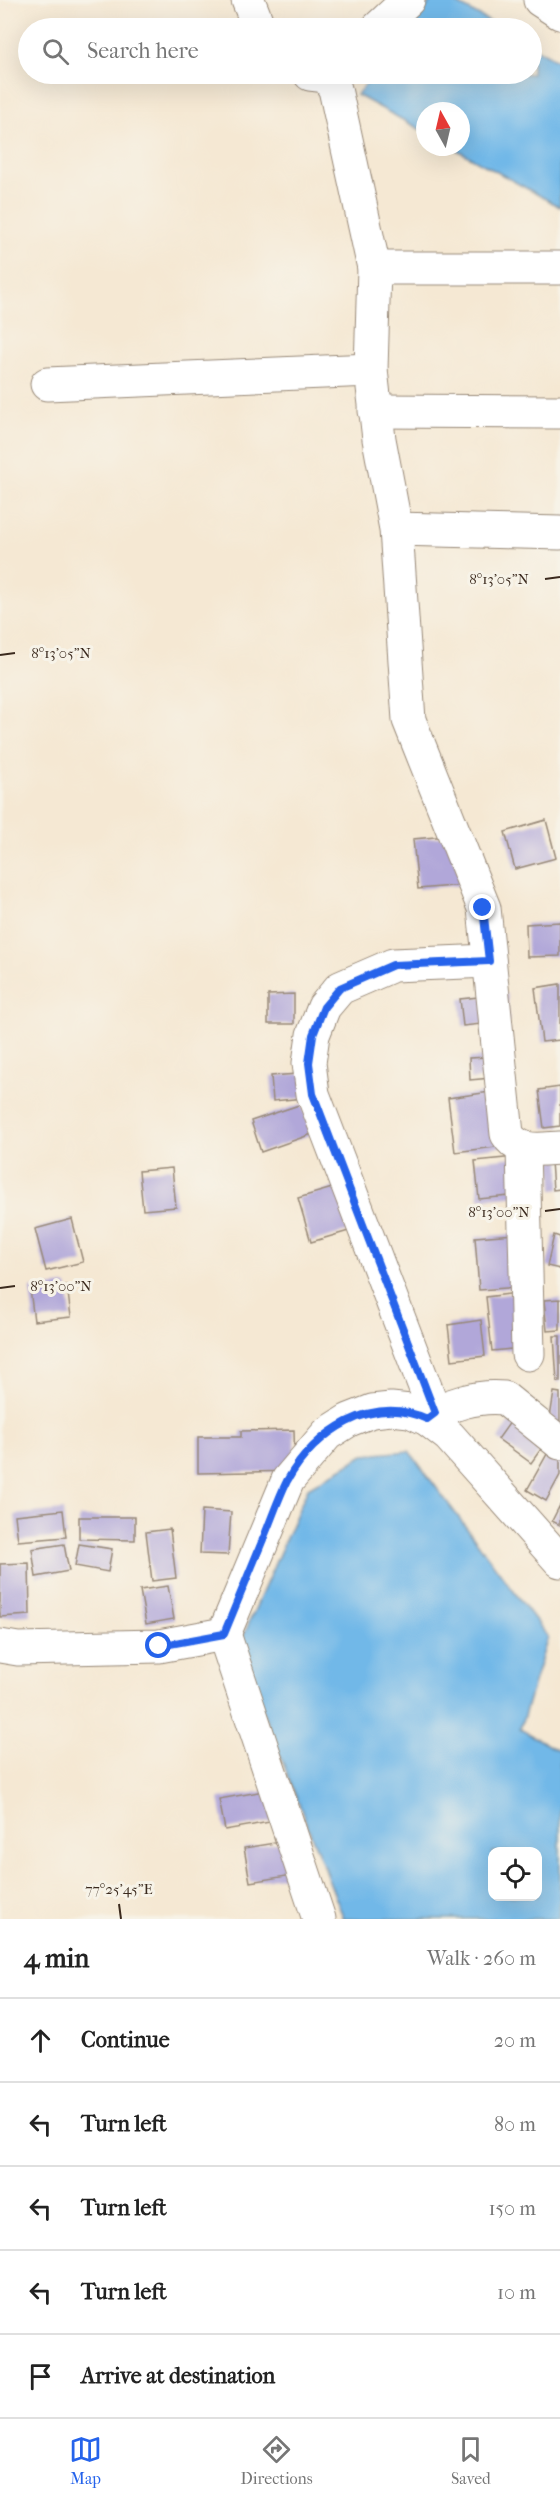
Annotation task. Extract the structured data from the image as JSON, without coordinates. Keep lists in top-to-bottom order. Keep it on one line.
{"north":"top","page":{"search":"Search here","heading":["4 min","Walk · 260 m"],"list":[["Continue","20 m"],["Turn left","80 m"],["Turn left","150 m"],["Turn left","10 m"],"Arrive at destination"],"nav":["Map","Directions","Saved"]},"coordinates":["8°13'05\"N","8°13'00\"N","77°25'45\"E"]}
